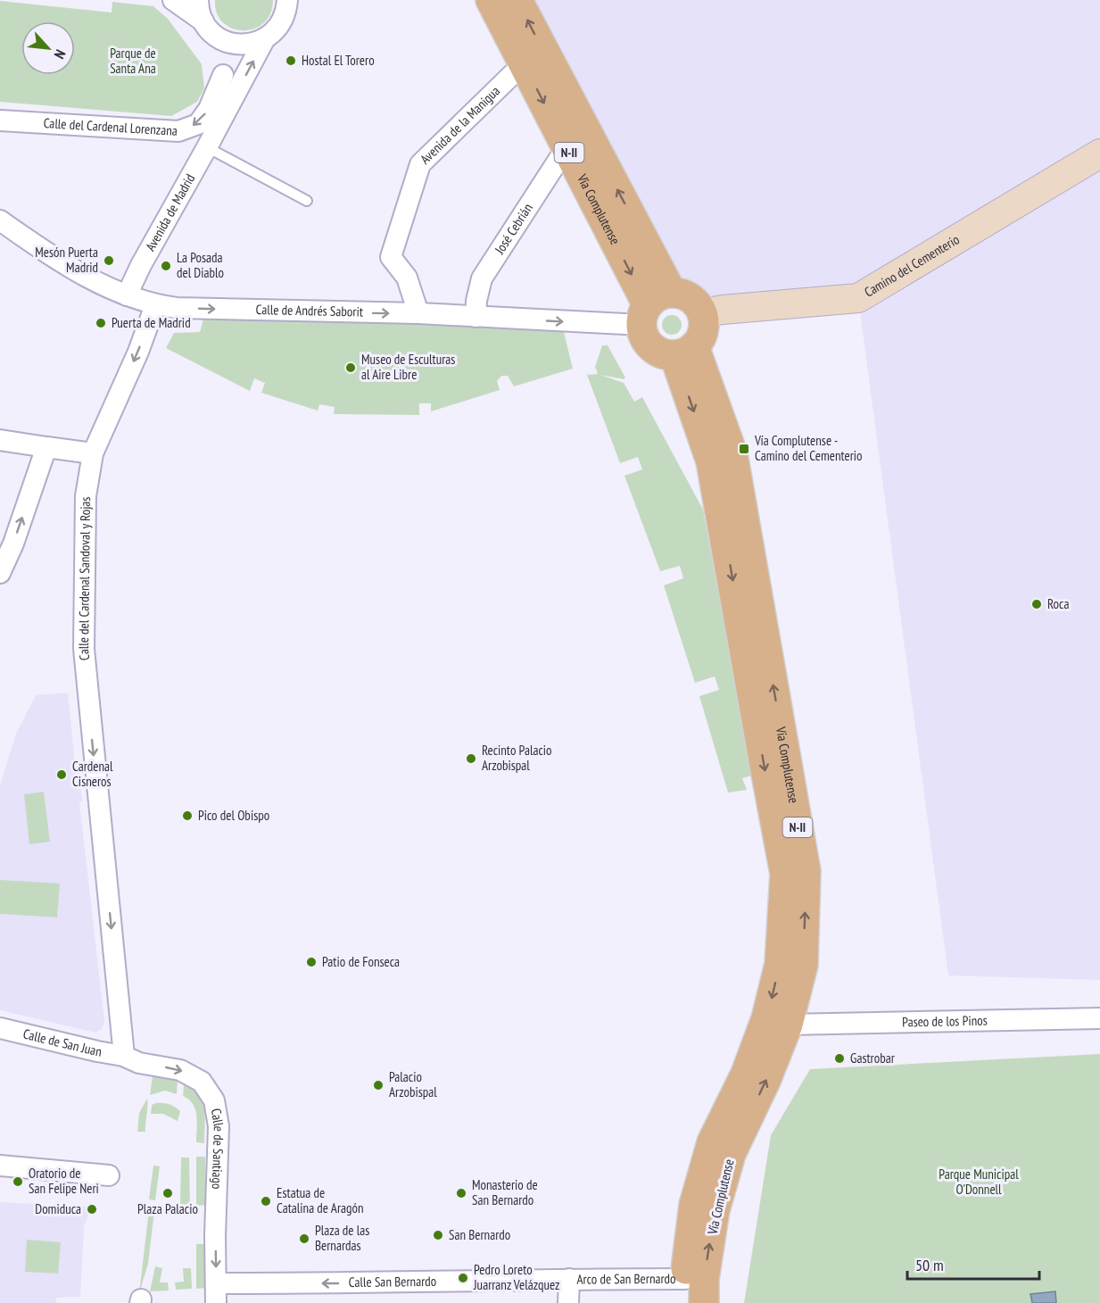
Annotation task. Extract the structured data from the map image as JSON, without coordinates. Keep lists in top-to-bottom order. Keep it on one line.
{"streets":{"main road":["N-II","Vía Complutense"],"street":["Calle del Cardenal Lorenzana","Avenida de la Manigua","Avenida de Madrid","José Cebrián","Camino del Cementerio","Calle de Andrés Saborit","Calle del Cardenal Sandoval y Rojas","Paseo de los Pinos","Calle de San Juan","Calle de Santiago","Arco de San Bernardo","Calle San Bernardo"]},"crossings":[["Calle del Cardenal Lorenzana","Avenida de Madrid"],["Avenida de la Manigua","Vía Complutense"],["Avenida de la Manigua","Calle de Andrés Saborit"],["N-II","Vía Complutense"],["N-II","Camino del Cementerio"],["N-II","Calle de Andrés Saborit"],["Vía Complutense","José Cebrián"],["Vía Complutense","Camino del Cementerio"],["Vía Complutense","Calle de Andrés Saborit"],["Vía Complutense","Paseo de los Pinos"],["Vía Complutense","Arco de San Bernardo"],["Avenida de Madrid","Calle de Andrés Saborit"],["José Cebrián","Calle de Andrés Saborit"],["Camino del Cementerio","Calle de Andrés Saborit"],["Calle de Andrés Saborit","Calle del Cardenal Sandoval y Rojas"],["Calle del Cardenal Sandoval y Rojas","Calle de San Juan"],["Calle del Cardenal Sandoval y Rojas","Calle de Santiago"],["Calle de San Juan","Calle de Santiago"],["Calle de Santiago","Calle San Bernardo"],["Arco de San Bernardo","Calle San Bernardo"]],"one_way":["Calle del Cardenal Lorenzana","Calle de Andrés Saborit","Calle del Cardenal Sandoval y Rojas","Calle de Santiago","Calle San Bernardo"],"parks":["Parque de Santa Ana","Parque Municipal O'Donnell"],"places":{"other":["Hostal El Torero","Mesón Puerta Madrid","La Posada del Diablo","Puerta de Madrid","Museo de Esculturas al Aire Libre","Roca","Recinto Palacio Arzobispal","Cardenal Cisneros","Pico del Obispo","Patio de Fonseca","Gastrobar","Palacio Arzobispal","Oratorio de San Felipe Neri","Plaza Palacio","Monasterio de San Bernardo","Estatua de Catalina de Aragón","Domiduca","San Bernardo","Plaza de las Bernardas","Pedro Loreto Juarranz Velázquez"],"transit":["Vía Complutense - Camino del Cementerio"]},"scale_bar":"50 m","north":"bottom right"}
